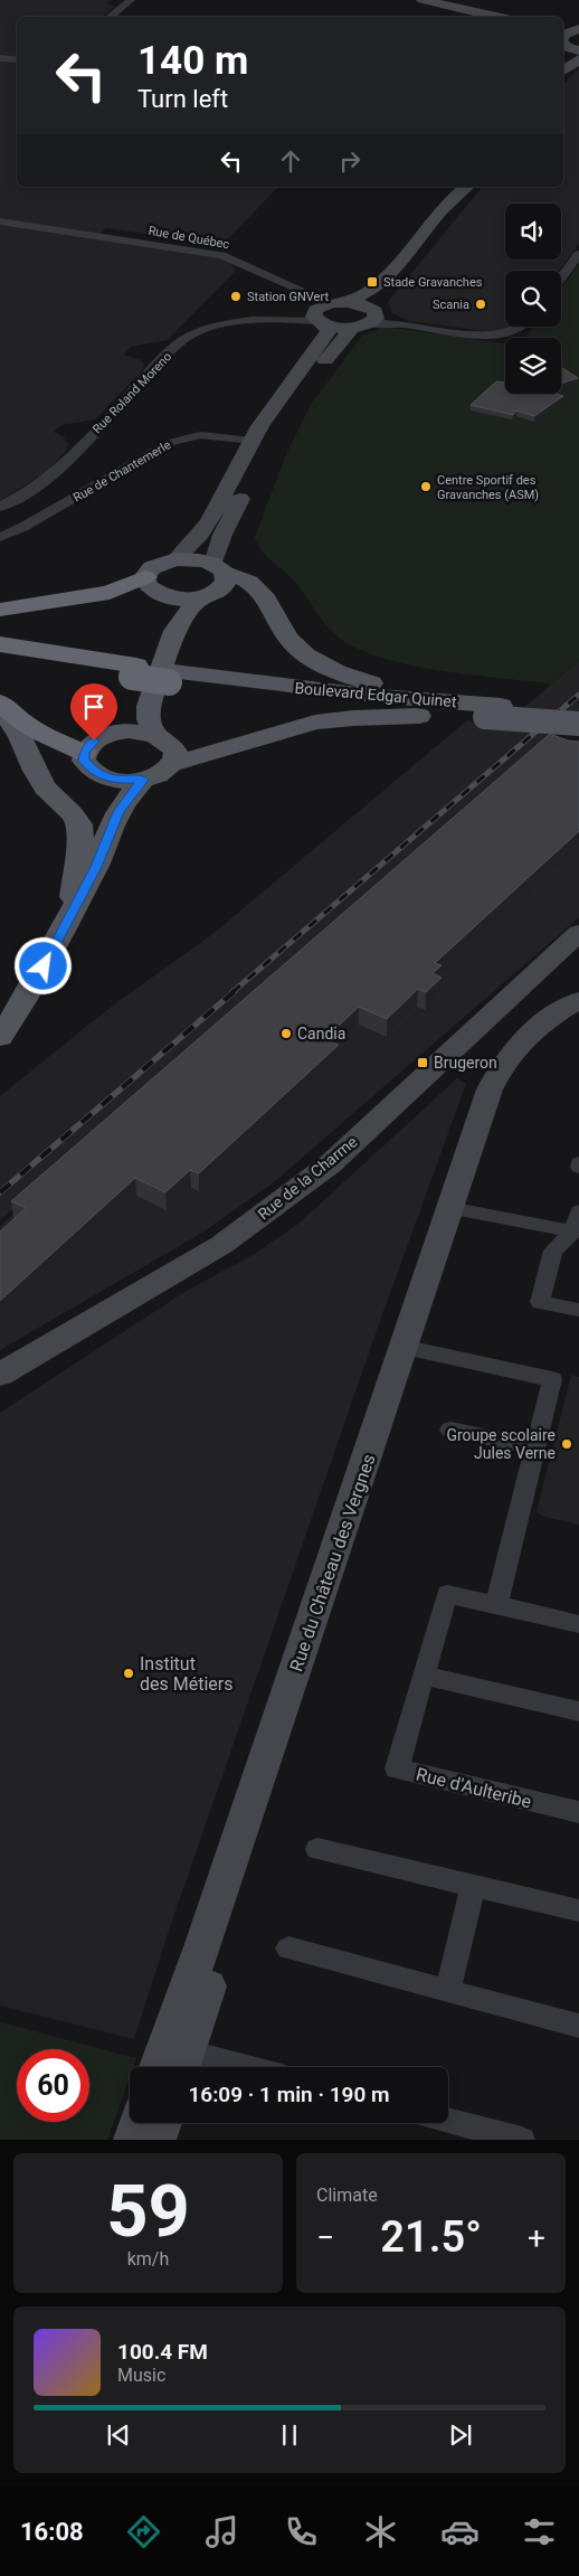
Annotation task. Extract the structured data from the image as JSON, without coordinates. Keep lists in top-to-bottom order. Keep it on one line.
{"streets":{"main road":["Rue de la Charme","Rue du Château des Vergnes"],"street":["Rue de Québec","Rue Roland Moreno","Rue de Chantemerle","Rue d'Aulteribe"]},"crossings":[["Rue de Québec","Rue Roland Moreno"]],"places":{"transit":["Stade Gravanches","Brugeron"],"other":["Station GNVert","Scania","Centre Sportif des Gravanches (ASM)","Candia","Groupe scolaire Jules Verne","Institut des Métiers"]},"page":{"turn":["140 m","Turn left"],"limit":"60","trip":"16:09 · 1 min · 190 m","tile":[["59","km/h"],"Climate"],"heat":["−","21.5°","+"],"song":["100.4 FM","Music"],"tabs":"16:08"}}
